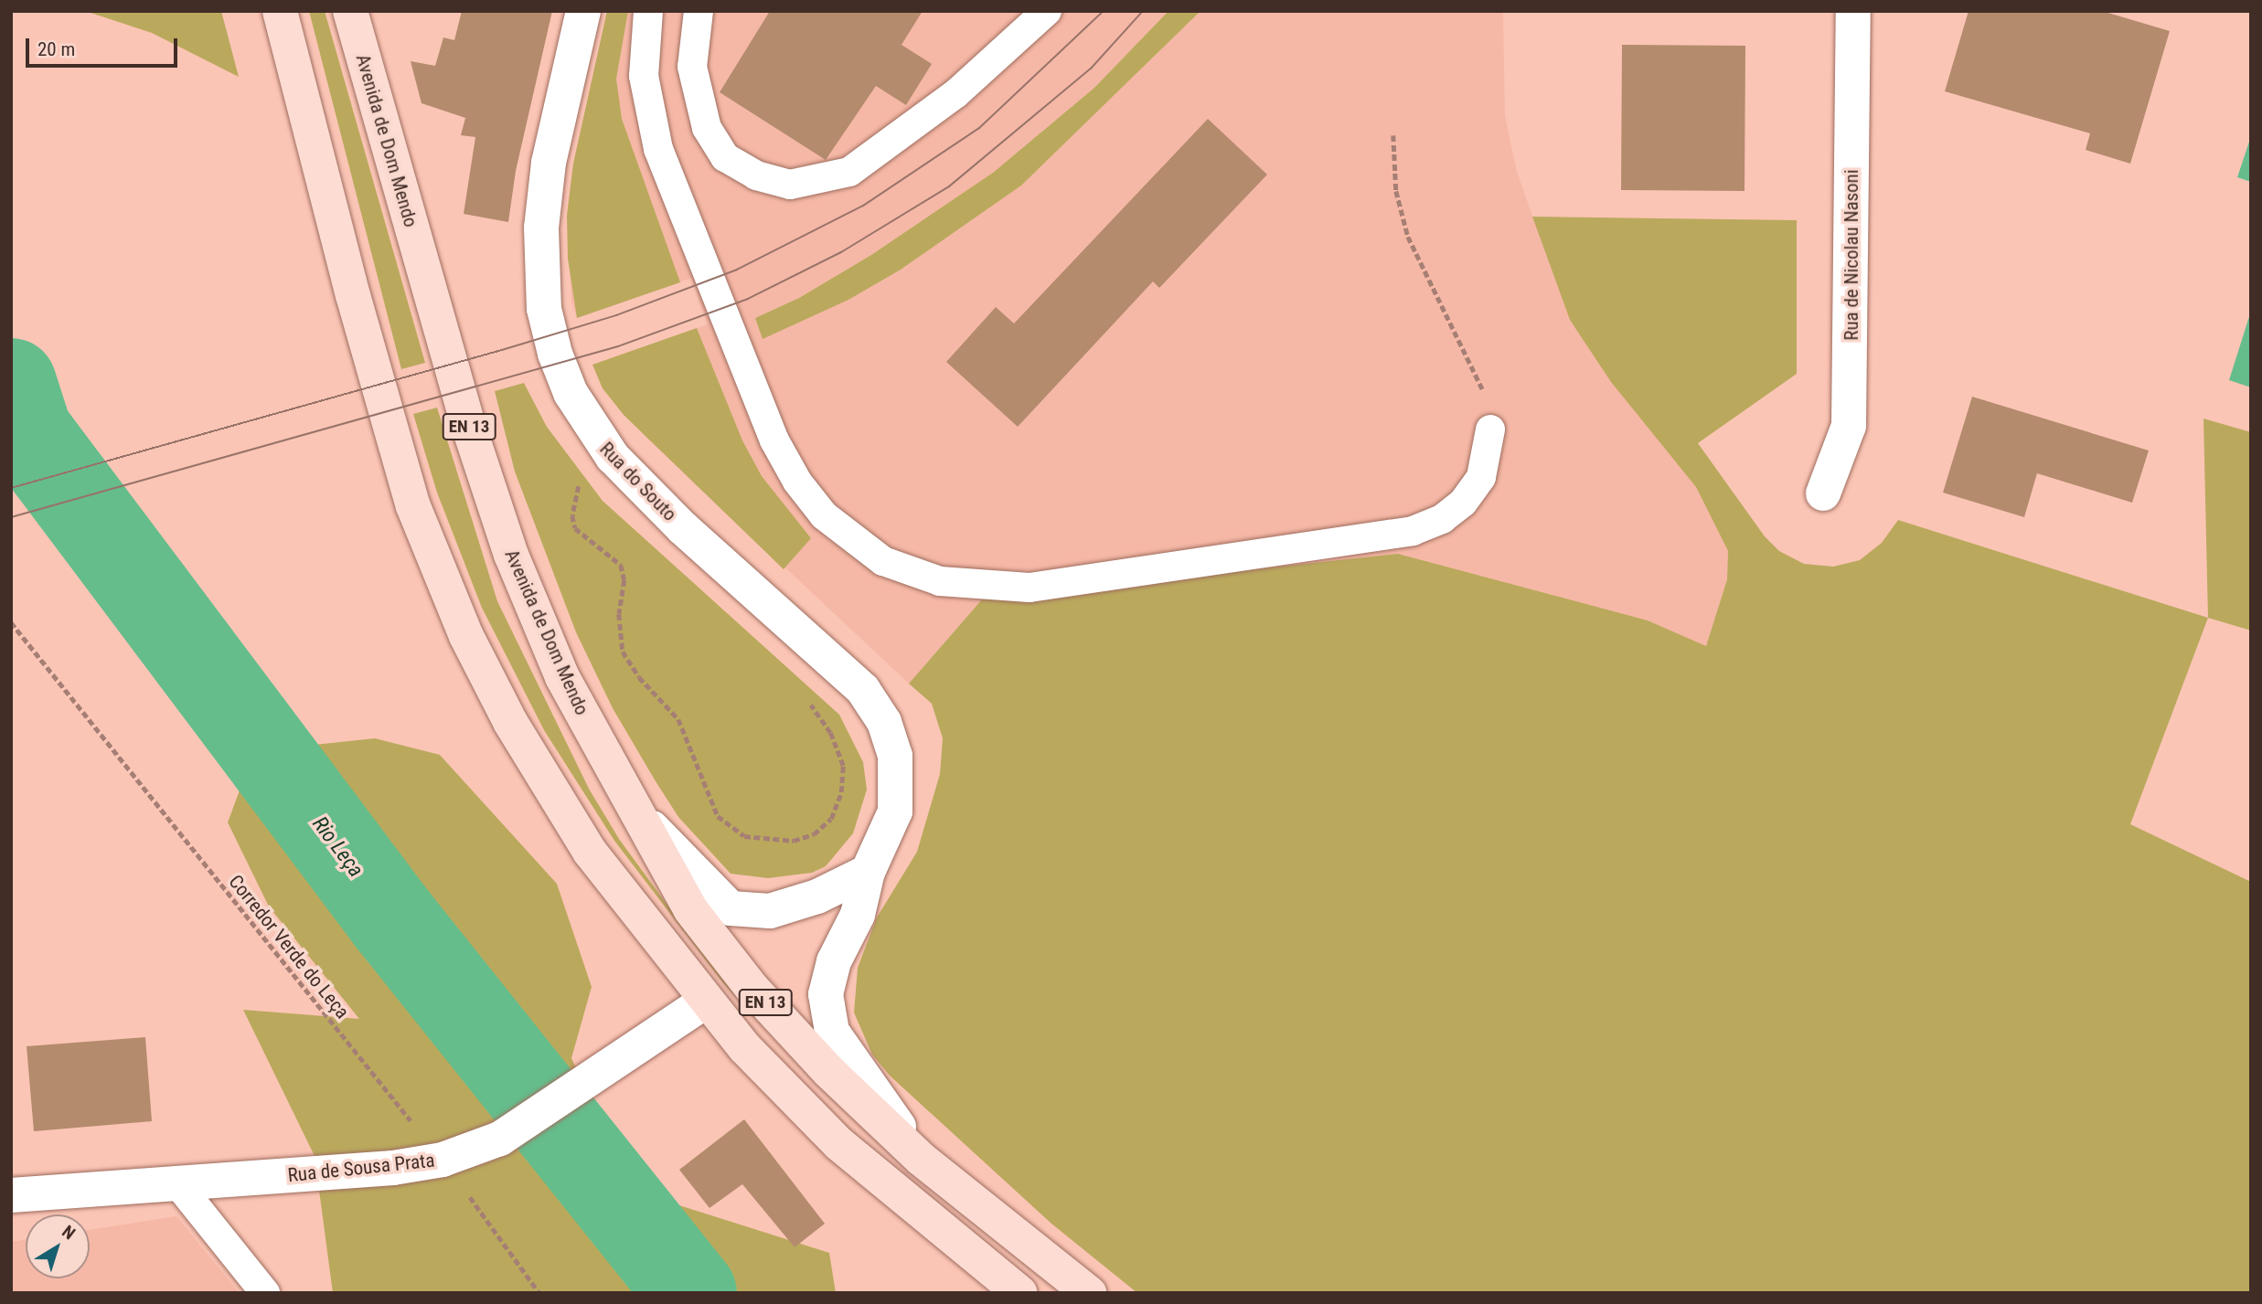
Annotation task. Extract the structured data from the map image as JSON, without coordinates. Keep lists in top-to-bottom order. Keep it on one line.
{"streets":{"main road":["Avenida de Dom Mendo","EN 13"],"street":["Rua de Nicolau Nasoni","Rua do Souto","Rua de Sousa Prata"],"path":["Corredor Verde do Leça"]},"crossings":[["Avenida de Dom Mendo","EN 13"],["Avenida de Dom Mendo","Rua do Souto"],["EN 13","Rua do Souto"],["EN 13","Rua de Sousa Prata"],["Corredor Verde do Leça","Rua de Sousa Prata"]],"water":["Rio Leça"],"scale_bar":"20 m","north":"top right"}
